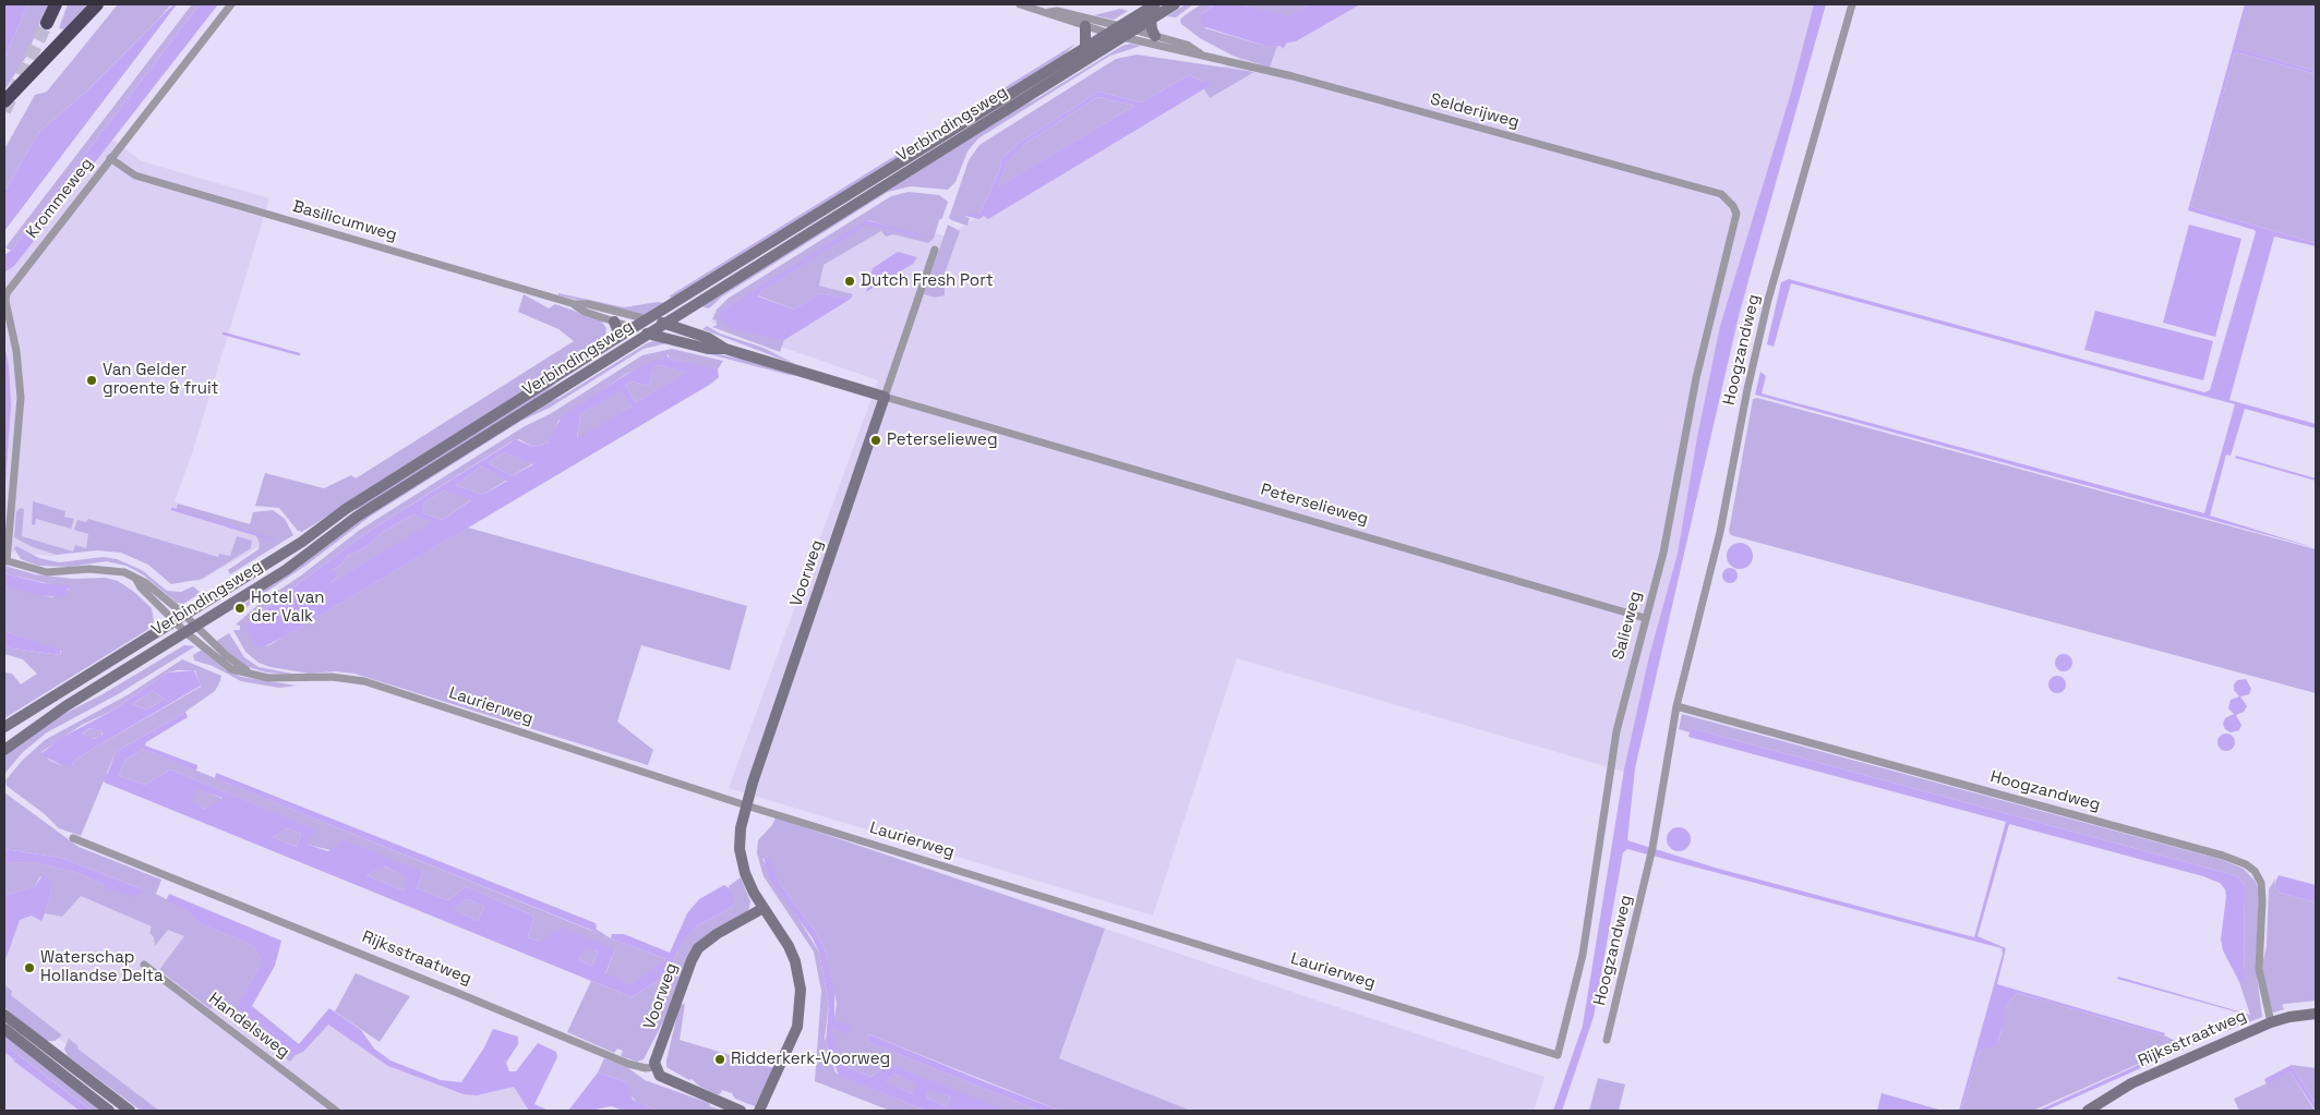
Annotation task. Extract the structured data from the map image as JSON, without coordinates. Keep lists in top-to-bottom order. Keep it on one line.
{"streets":{"street":["Selderijweg","Verbindingsweg","Krommeweg","Basilicumweg","Hoogzandweg","Peterselieweg","Voorweg","Salieweg","Laurierweg","Rijksstraatweg","Handelsweg"]},"crossings":[["Selderijweg","Verbindingsweg"],["Selderijweg","Salieweg"],["Verbindingsweg","Basilicumweg"],["Verbindingsweg","Peterselieweg"],["Verbindingsweg","Laurierweg"],["Krommeweg","Basilicumweg"],["Basilicumweg","Peterselieweg"],["Hoogzandweg","Rijksstraatweg"],["Peterselieweg","Voorweg"],["Peterselieweg","Salieweg"],["Voorweg","Laurierweg"],["Voorweg","Rijksstraatweg"],["Salieweg","Laurierweg"]],"places":["Dutch Fresh Port","Van Gelder groente & fruit","Peterselieweg","Hotel van der Valk","Waterschap Hollandse Delta","Ridderkerk-Voorweg"]}
